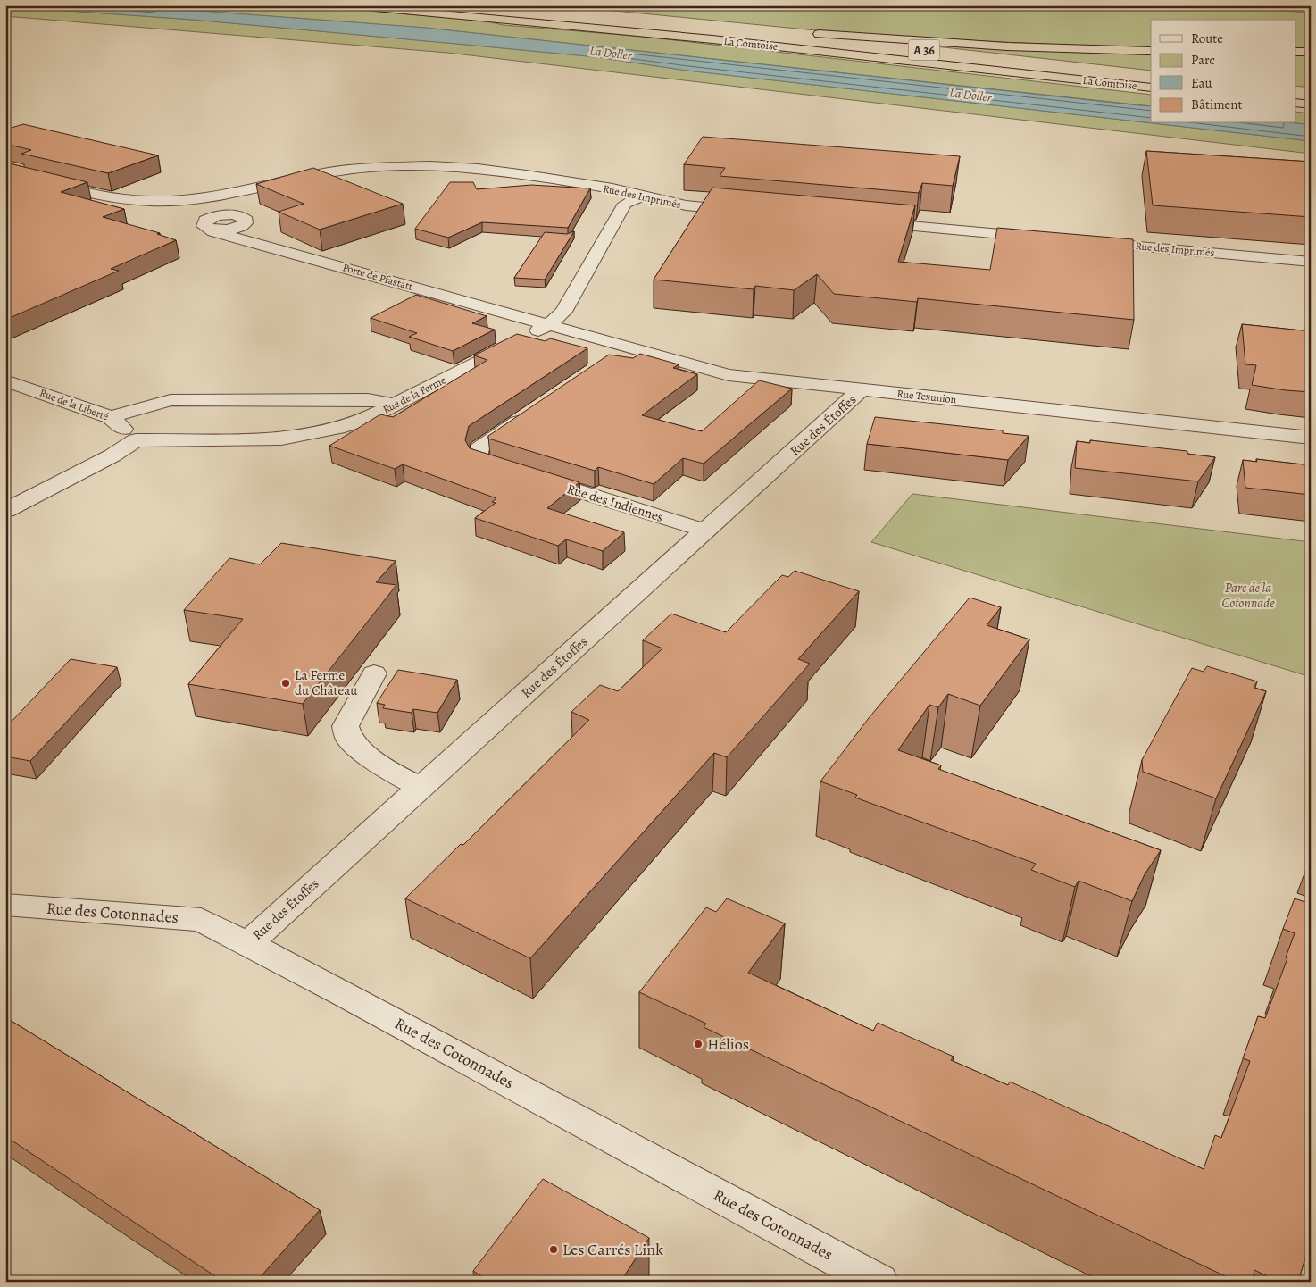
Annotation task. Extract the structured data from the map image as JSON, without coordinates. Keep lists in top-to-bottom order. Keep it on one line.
{"streets":{"highway":["La Comtoise","A 36"],"street":["Rue des Imprimés","Porte de Pfastatt","Rue de la Ferme","Rue Texunion","Rue de la Liberté","Rue des Étoffes","Rue des Indiennes","Rue des Cotonnades"]},"crossings":[["Rue des Imprimés","Rue de la Ferme"],["Porte de Pfastatt","Rue de la Ferme"],["Porte de Pfastatt","Rue Texunion"],["Rue de la Ferme","Rue Texunion"],["Rue de la Ferme","Rue de la Liberté"],["Rue Texunion","Rue des Étoffes"],["Rue des Étoffes","Rue des Indiennes"],["Rue des Étoffes","Rue des Cotonnades"]],"water":["La Doller"],"parks":["Parc de la Cotonnade"],"places":["La Ferme du Château","Hélios","Les Carrés Link"],"legend":["Route","Parc","Eau","Bâtiment"]}
